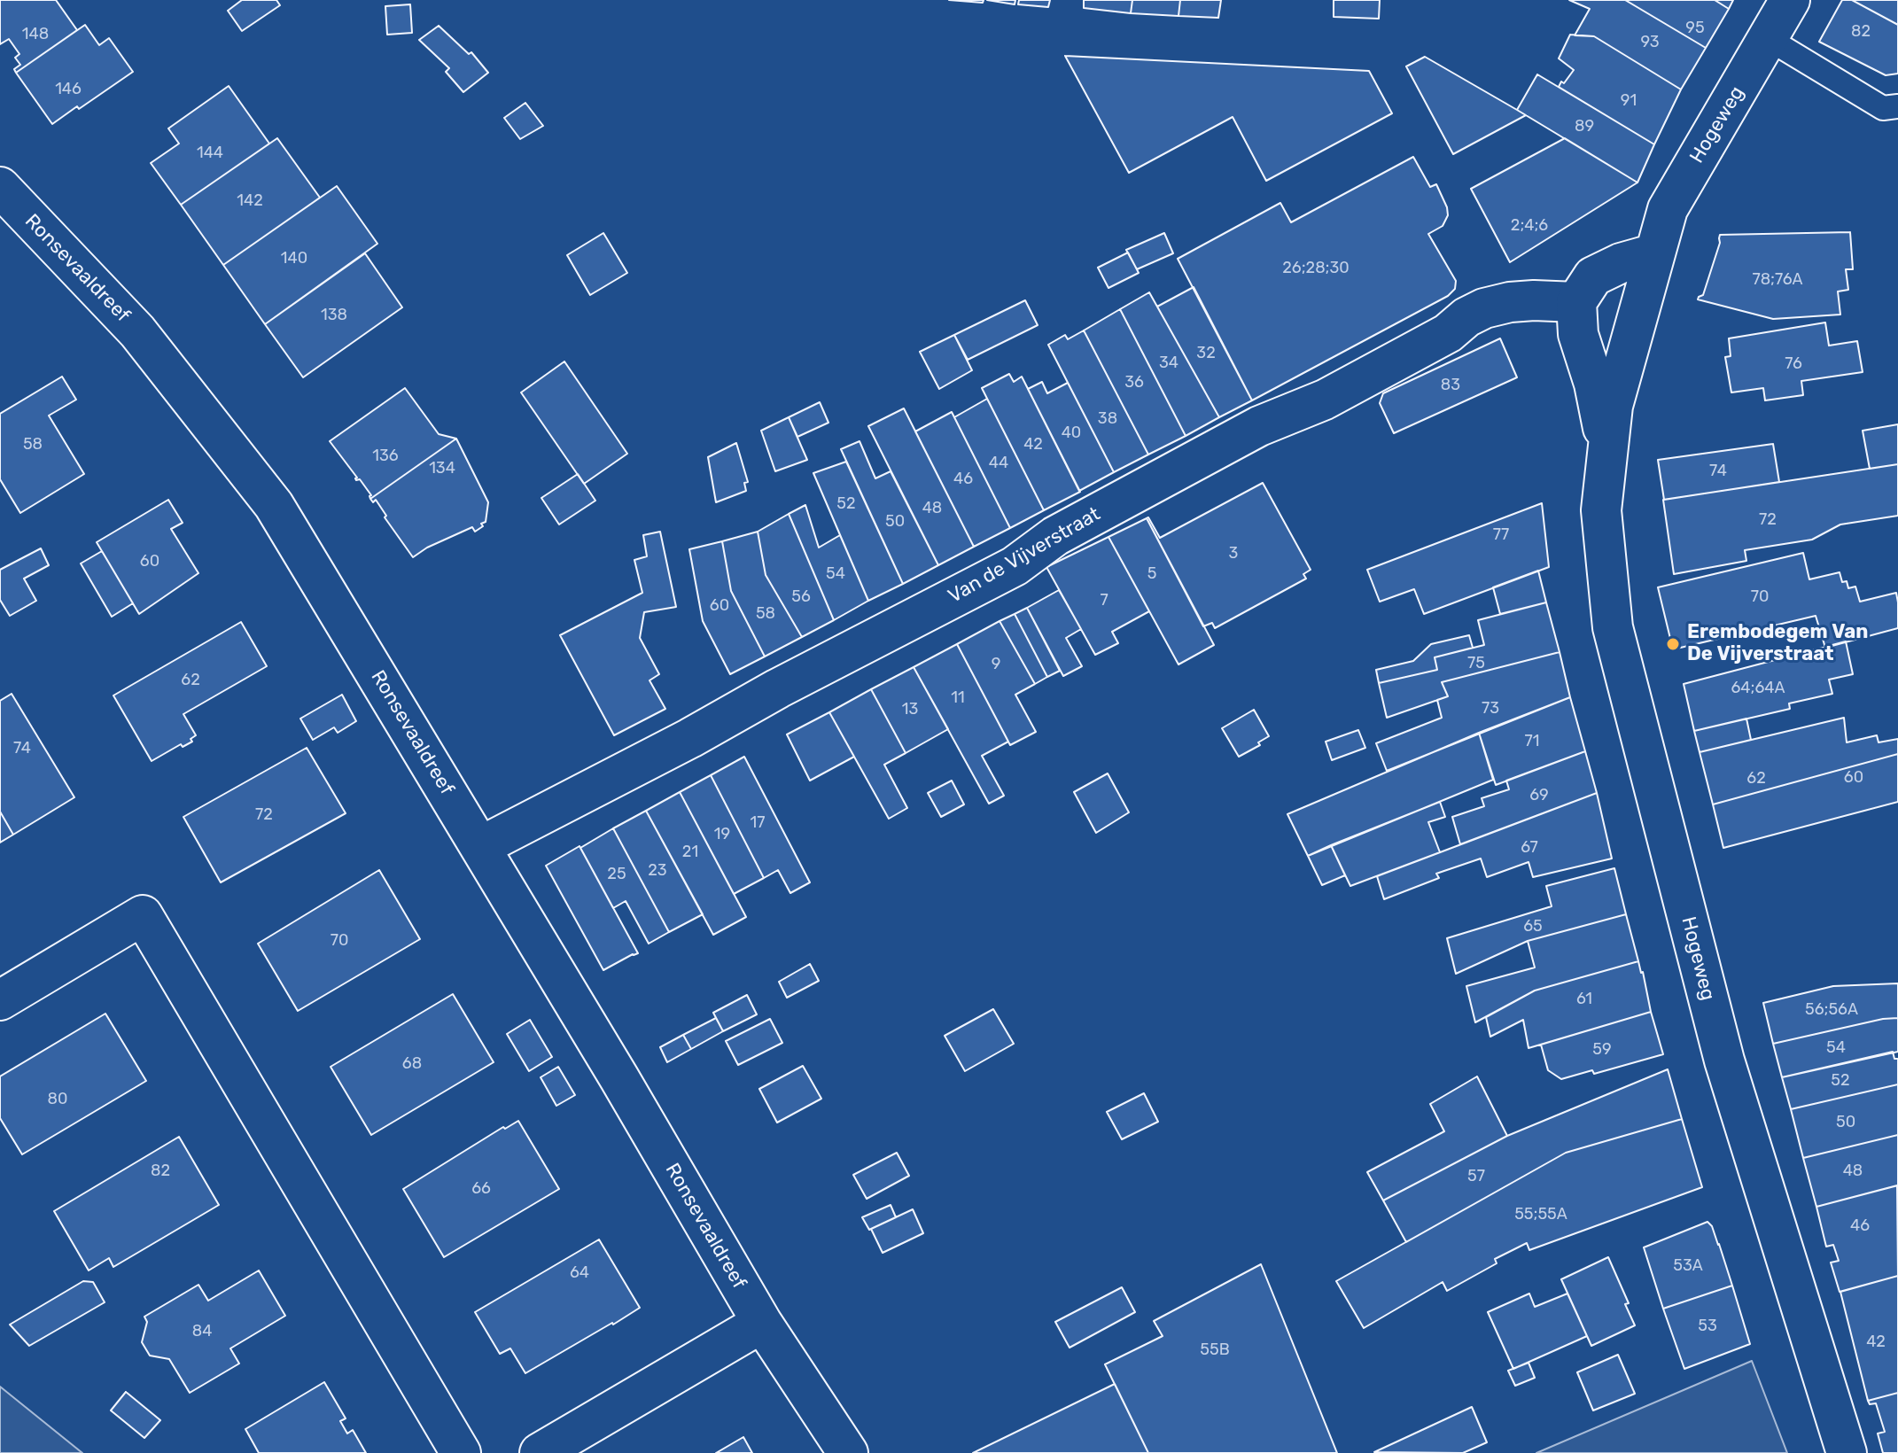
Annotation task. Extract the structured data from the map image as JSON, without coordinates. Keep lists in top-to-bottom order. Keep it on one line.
{"streets":{"street":["Hogeweg","Ronsevaaldreef","Van de Vijverstraat"]},"crossings":[["Hogeweg","Van de Vijverstraat"],["Ronsevaaldreef","Van de Vijverstraat"]],"places":["Erembodegem Van De Vijverstraat"],"house_numbers":["95","82","148","93","146","91","89","144","142","2;4;6","140","26;28;30","78;76A","138","32","34","76","36","83","38","40","58","42","136","44","134","74","46","52","48","72","50","77","3","60","54","5","56","70","7","60","58","75","9","62","64;64A","11","73","13","71","74","60","62","69","72","17","19","67","21","23","25","65","70","61","56;56A","54","59","68","52","80","50","82","48","57","66","55;55A","46","53A","64","53","84","42","55B"]}
